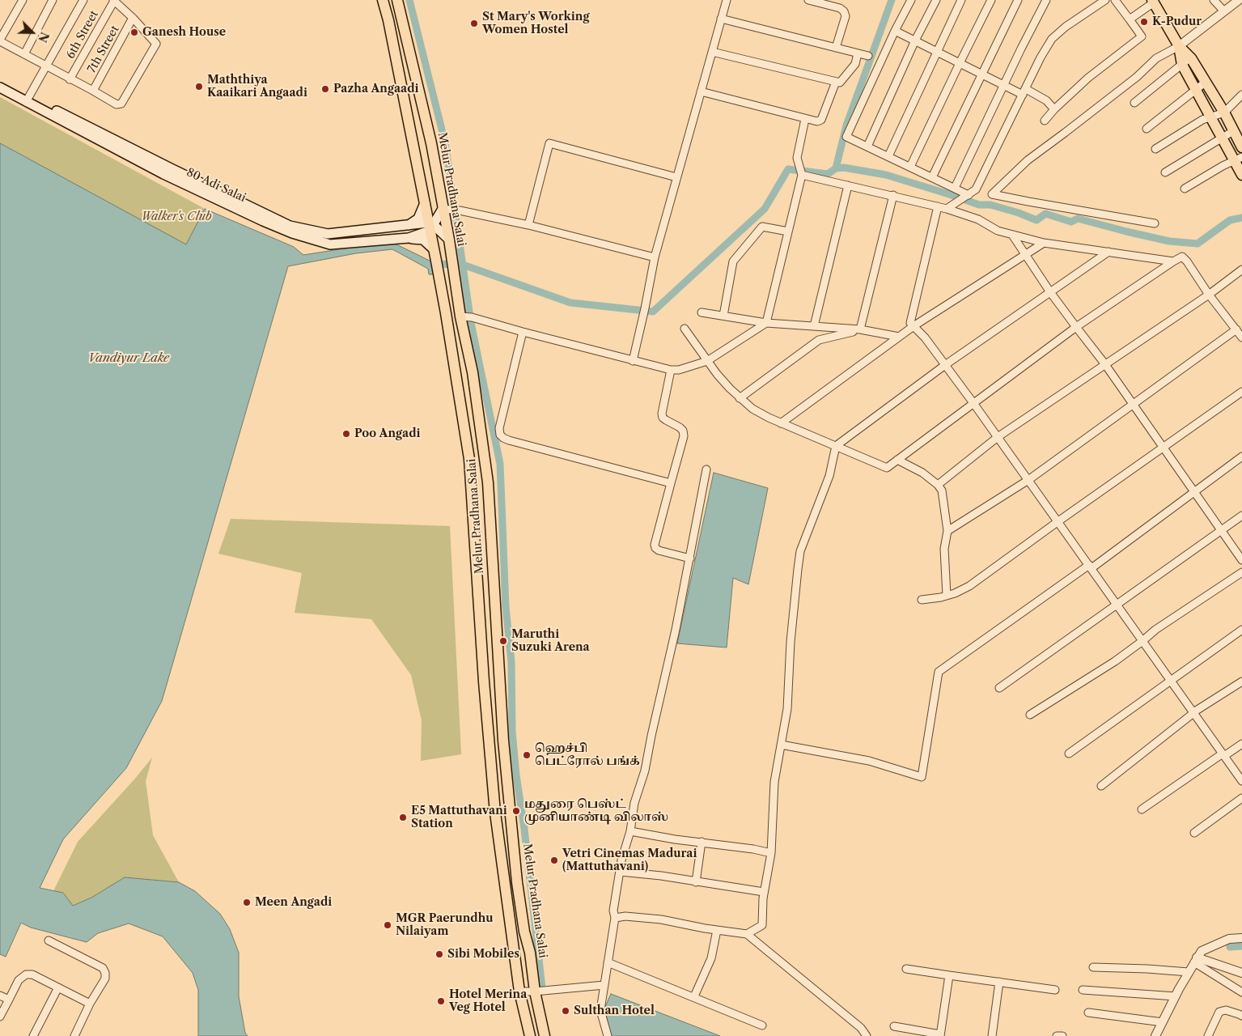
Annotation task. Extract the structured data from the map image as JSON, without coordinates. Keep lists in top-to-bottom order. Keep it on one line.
{"streets":{"main road":["80 Adi Salai","Melur Pradhana Salai"],"street":["6th Street","7th Street"]},"crossings":[["80 Adi Salai","Melur Pradhana Salai"]],"water":["Vandiyur Lake"],"parks":["Walker's Club"],"places":["K-Pudur","St Mary's Working Women Hostel","Ganesh House","Maththiya Kaaikari Angaadi","Pazha Angaadi","Poo Angadi","Maruthi Suzuki Arena","ஹெச்பி பெட்ரோல் பங்க்","மதுரை பெஸ்ட் முனியாண்டி விலாஸ்","E5 Mattuthavani Station","Vetri Cinemas Madurai (Mattuthavani)","Meen Angadi","MGR Paerundhu Nilaiyam","Sibi Mobiles","Hotel Merina Veg Hotel","Sulthan Hotel"],"north":"bottom right"}
